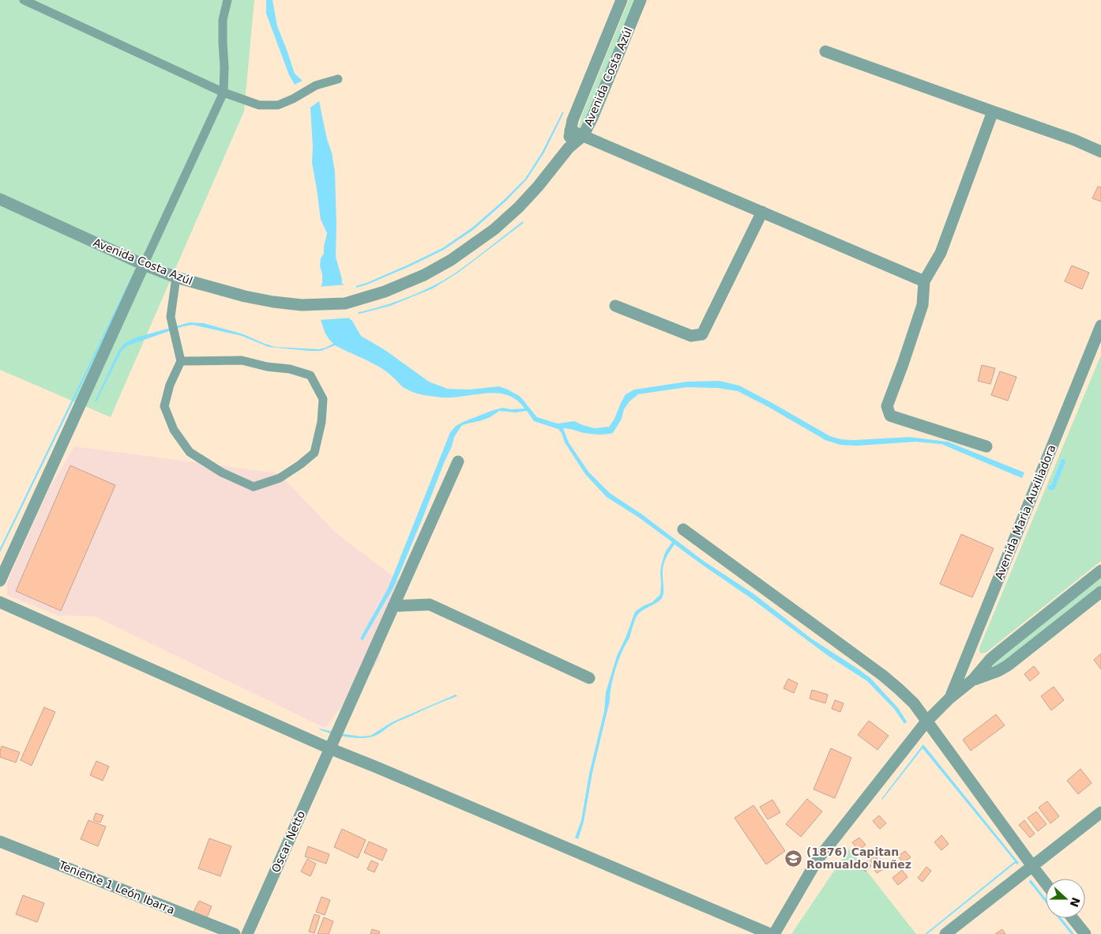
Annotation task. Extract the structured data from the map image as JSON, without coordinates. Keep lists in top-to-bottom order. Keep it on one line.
{"streets":{"street":["Avenida Costa Azúl","Avenida Maria Auxiliadora","Oscar Netto","Teniente 1 León Ibarra"]},"places":{"school or university":["(1876) Capitan Romualdo Nuñez"]},"north":"right"}
